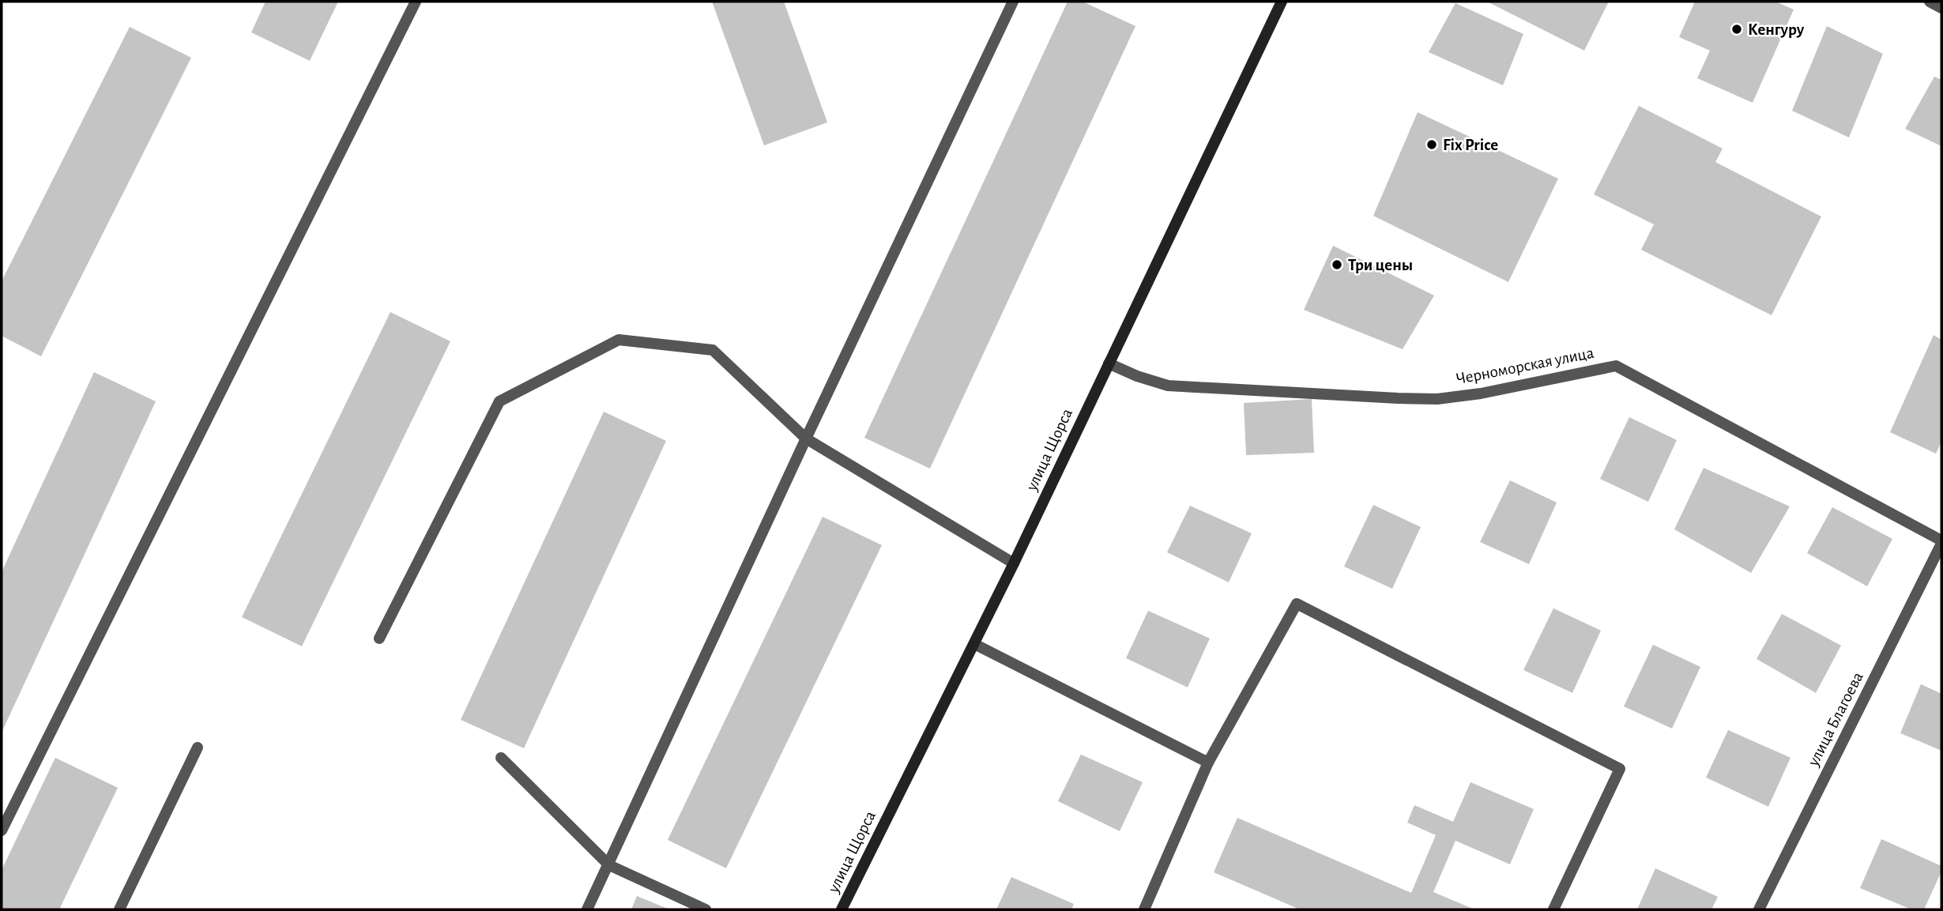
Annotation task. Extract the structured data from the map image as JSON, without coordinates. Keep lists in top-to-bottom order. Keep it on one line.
{"streets":{"street":["Черноморская улица","улица Щорса","улица Благоева"]},"crossings":[["Черноморская улица","улица Щорса"],["Черноморская улица","улица Благоева"]],"places":["Кенгуру","Fix Price","Три цены"]}
